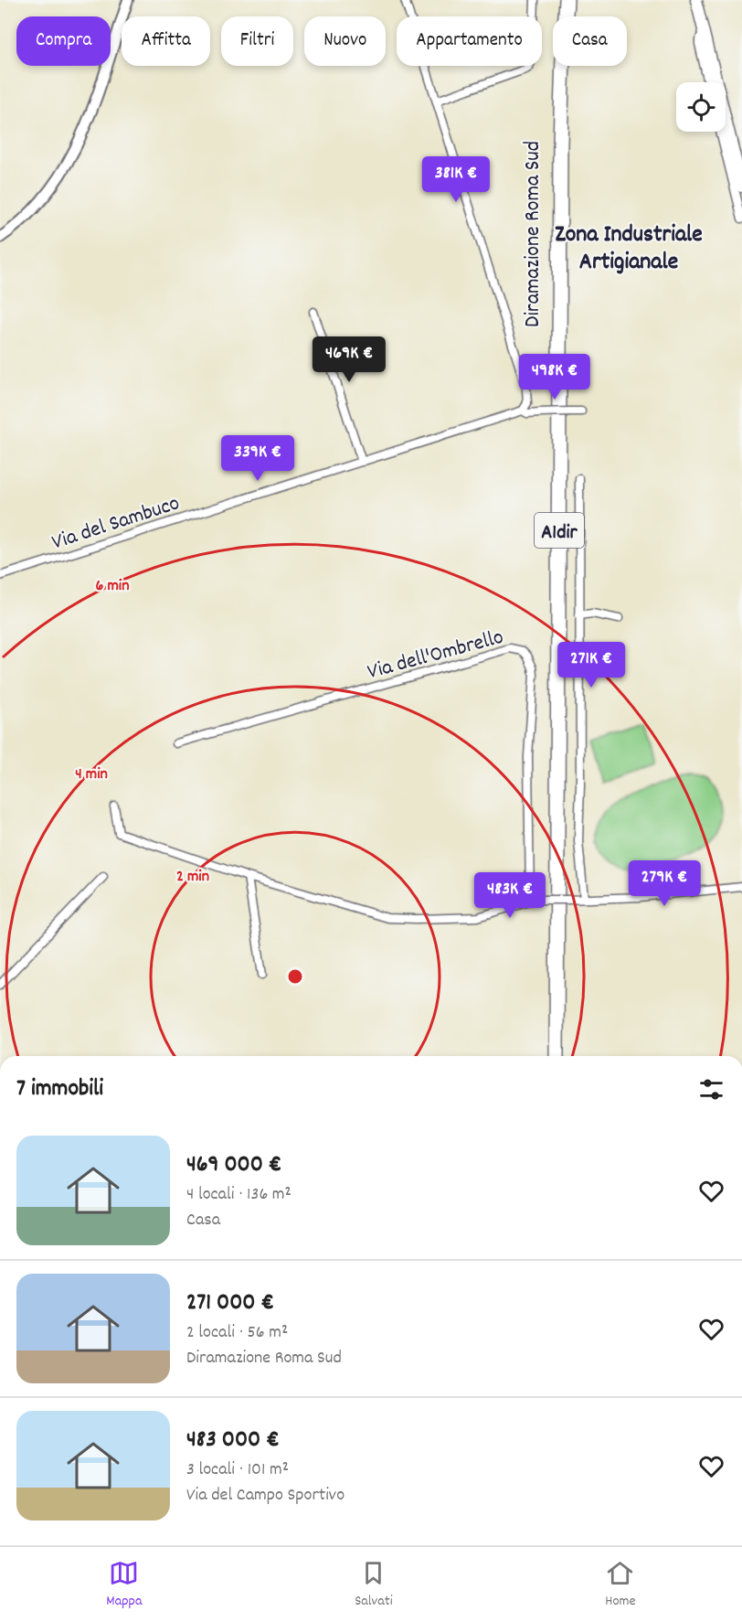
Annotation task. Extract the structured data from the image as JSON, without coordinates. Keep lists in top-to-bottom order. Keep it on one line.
{"streets":{"highway":["Diramazione Roma Sud","A1dir"],"street":["Via del Sambuco","Via dell'Ombrello"]},"districts":["Zona Industriale Artigianale"],"page":{"chip":["Compra","Affitta","Filtri","Nuovo","Appartamento","Casa"],"price":["381K €","469K €","498K €","339K €","271K €","279K €","483K €"],"heading":"7 immobili","list":[{"name":"469 000 €","note":"4 locali · 136 m² · Casa"},{"name":"271 000 €","note":"2 locali · 56 m² · Diramazione Roma Sud"},{"name":"483 000 €","note":"3 locali · 101 m² · Via del Campo Sportivo"}],"tabs":["Mappa","Salvati","Home"]},"rings":["6 min","4 min","2 min"]}
